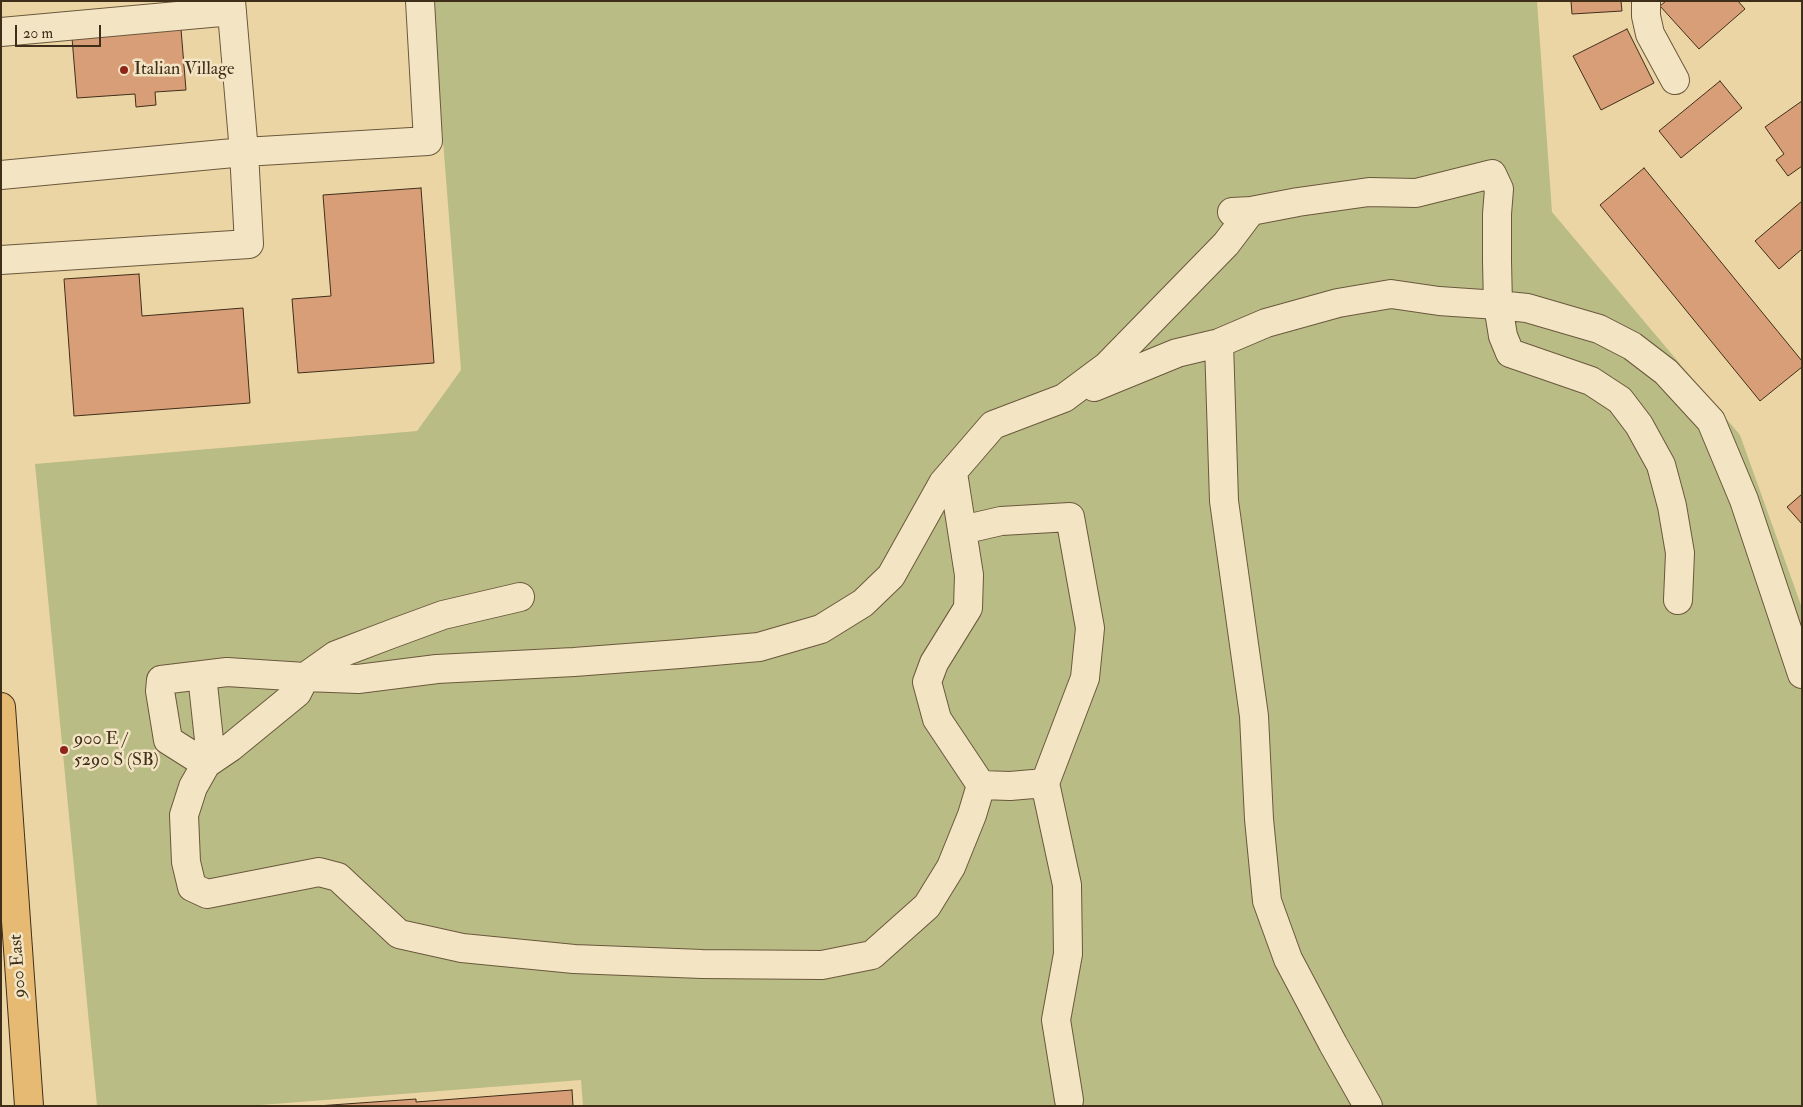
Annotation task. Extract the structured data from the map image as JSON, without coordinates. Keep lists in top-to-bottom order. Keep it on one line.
{"streets":{"main road":["900 East"]},"places":["Italian Village","900 E / 5290 S (SB)"],"scale_bar":"20 m"}
